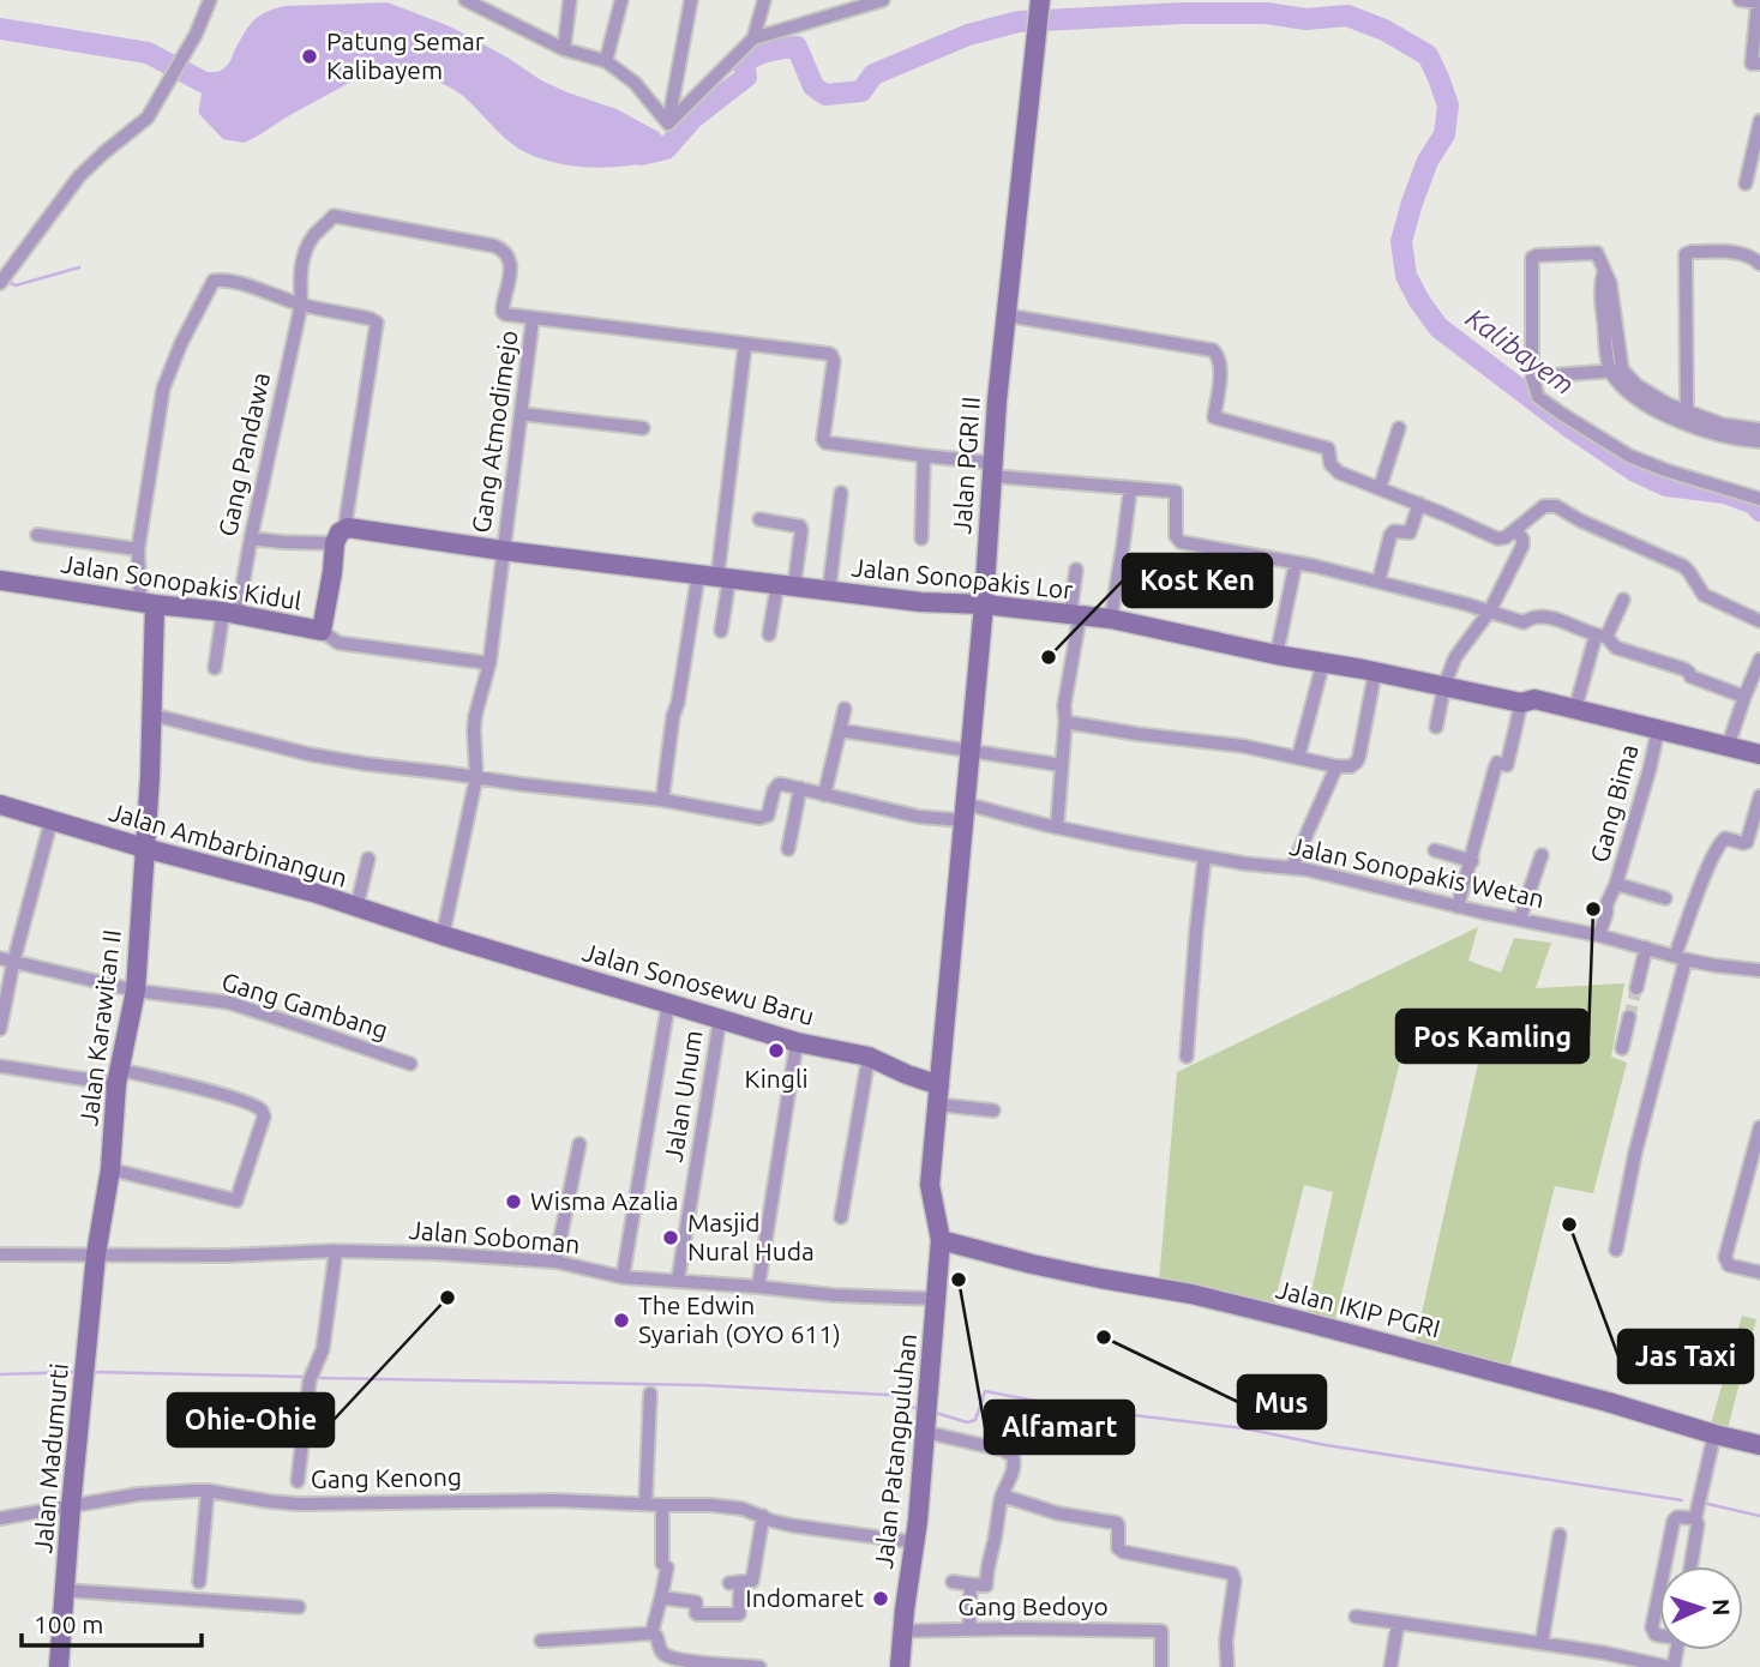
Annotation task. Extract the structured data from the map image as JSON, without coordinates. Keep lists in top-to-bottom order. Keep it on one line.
{"streets":{"street":["Gang Atmodimejo","Gang Pandawa","Jalan PGRI II","Jalan Sonopakis Lor","Jalan Sonopakis Kidul","Gang Bima","Jalan Ambarbinangun","Jalan Sonopakis Wetan","Jalan Sonosewu Baru","Gang Gambang","Jalan Karawitan II","Jalan Unum","Jalan Soboman","Jalan IKIP PGRI","Jalan Patangpuluhan","Jalan Madumurti","Gang Kenong","Gang Bedoyo"]},"crossings":[["Gang Atmodimejo","Gang Pandawa"],["Gang Atmodimejo","Jalan Sonopakis Lor"],["Gang Pandawa","Jalan Sonopakis Kidul"],["Jalan PGRI II","Jalan Sonopakis Lor"],["Jalan PGRI II","Jalan Sonopakis Wetan"],["Jalan PGRI II","Jalan Sonosewu Baru"],["Jalan PGRI II","Jalan IKIP PGRI"],["Jalan PGRI II","Jalan Patangpuluhan"],["Jalan Sonopakis Lor","Gang Bima"],["Jalan Sonopakis Kidul","Jalan Karawitan II"],["Gang Bima","Jalan Sonopakis Wetan"],["Jalan Ambarbinangun","Jalan Sonosewu Baru"],["Jalan Ambarbinangun","Jalan Karawitan II"],["Jalan Sonosewu Baru","Jalan Unum"],["Gang Gambang","Jalan Karawitan II"],["Jalan Karawitan II","Jalan Soboman"],["Jalan Karawitan II","Jalan Madumurti"],["Jalan Unum","Jalan Soboman"],["Jalan Soboman","Jalan Patangpuluhan"],["Jalan Soboman","Jalan Madumurti"],["Jalan IKIP PGRI","Jalan Patangpuluhan"],["Jalan Patangpuluhan","Gang Kenong"],["Jalan Patangpuluhan","Gang Bedoyo"],["Jalan Madumurti","Gang Kenong"]],"water":["Kalibayem"],"places":["Patung Semar Kalibayem","Kost Ken","Pos Kamling","Kingli","Wisma Azalia","Jas Taxi","Masjid Nural Huda","Alfamart","Ohie-Ohie","The Edwin Syariah (OYO 611)","Mus","Indomaret"],"scale_bar":"100 m","north":"right"}
